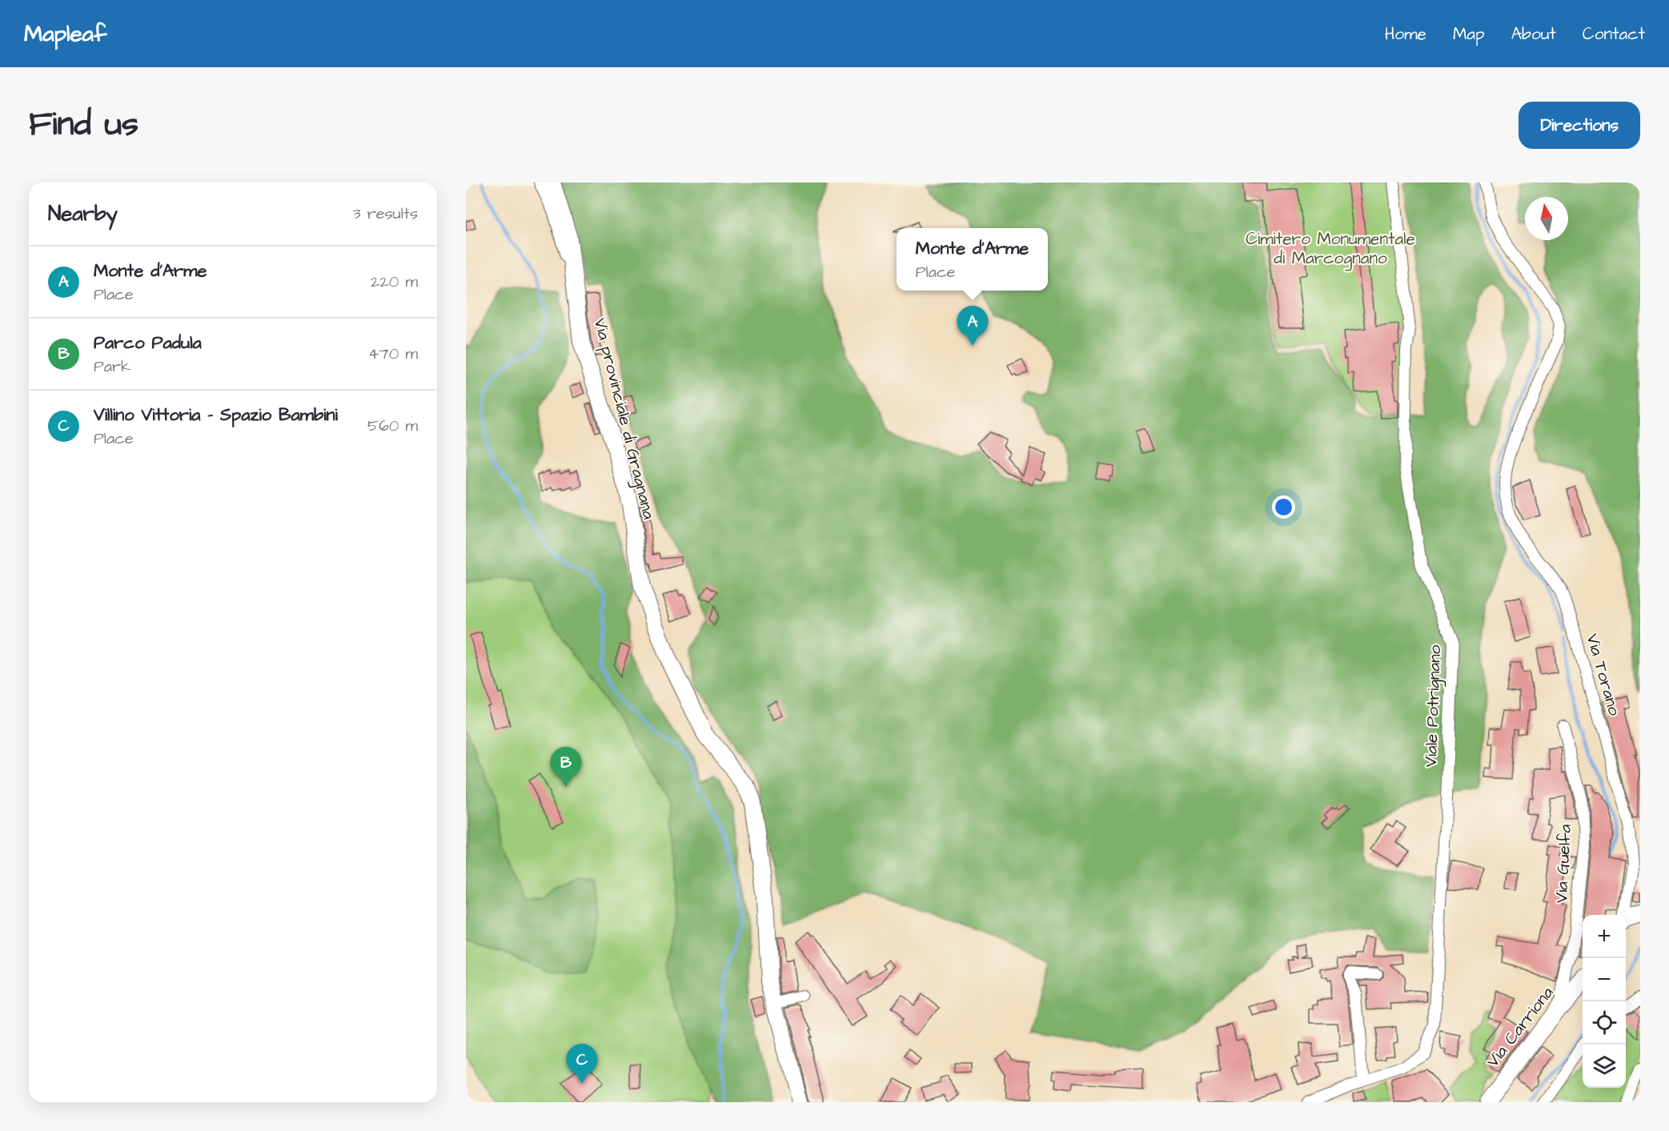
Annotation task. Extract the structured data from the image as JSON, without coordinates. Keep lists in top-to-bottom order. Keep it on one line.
{"streets":{"main road":["Via provinciale di Gragnana","Via Carriona"],"street":["Via Torano","Viale Potrignano","Via Guelfa"]},"crossings":[["Via Guelfa","Via Carriona"]],"parks":["Cimitero Monumentale di Marcognano"],"north":"top","page":{"header":"Mapleaf","nav":["Home","Map","About","Contact"],"title":"Find us","buttons":"Directions","heading":["Nearby","3 results"],"popup":["Monte d'Arme","Place"],"list":[{"mark":"A","name":"Monte d'Arme","note":"Place","value":"220 m"},{"mark":"B","name":"Parco Padula","note":"Park","value":"470 m"},{"mark":"C","name":"Villino Vittoria - Spazio Bambini","note":"Place","value":"560 m"}],"pins":["A","B","C"],"map_buttons":["+","−"]}}
